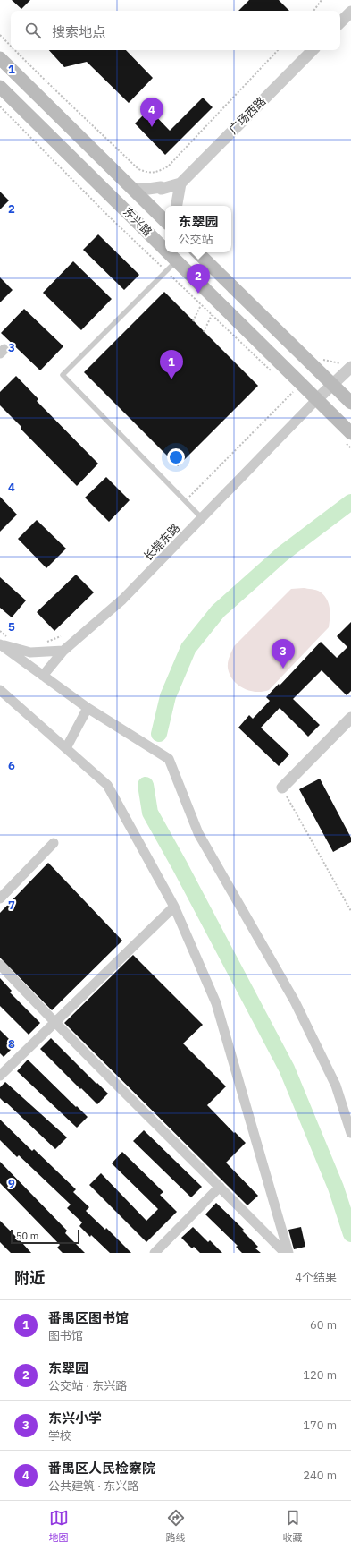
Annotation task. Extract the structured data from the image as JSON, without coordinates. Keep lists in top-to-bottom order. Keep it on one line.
{"streets":{"main road":["东兴路"],"street":["广场西路","长堤东路"]},"crossings":[["东兴路","长堤东路"]],"scale_bar":"50 m","page":{"search":"搜索地点","pins":["4","2","1","3"],"popup":["东翠园","公交站"],"scale":"50 m","heading":["附近","4个结果"],"list":[{"mark":"1","name":"番禺区图书馆","note":"图书馆","value":"60 m"},{"mark":"2","name":"东翠园","note":"公交站 · 东兴路","value":"120 m"},{"mark":"3","name":"东兴小学","note":"学校","value":"170 m"},{"mark":"4","name":"番禺区人民检察院","note":"公共建筑 · 东兴路","value":"240 m"}],"nav":["地图","路线","收藏"]},"grid":{"rows":["1","2","3","4","5","6","7","8","9"]}}
